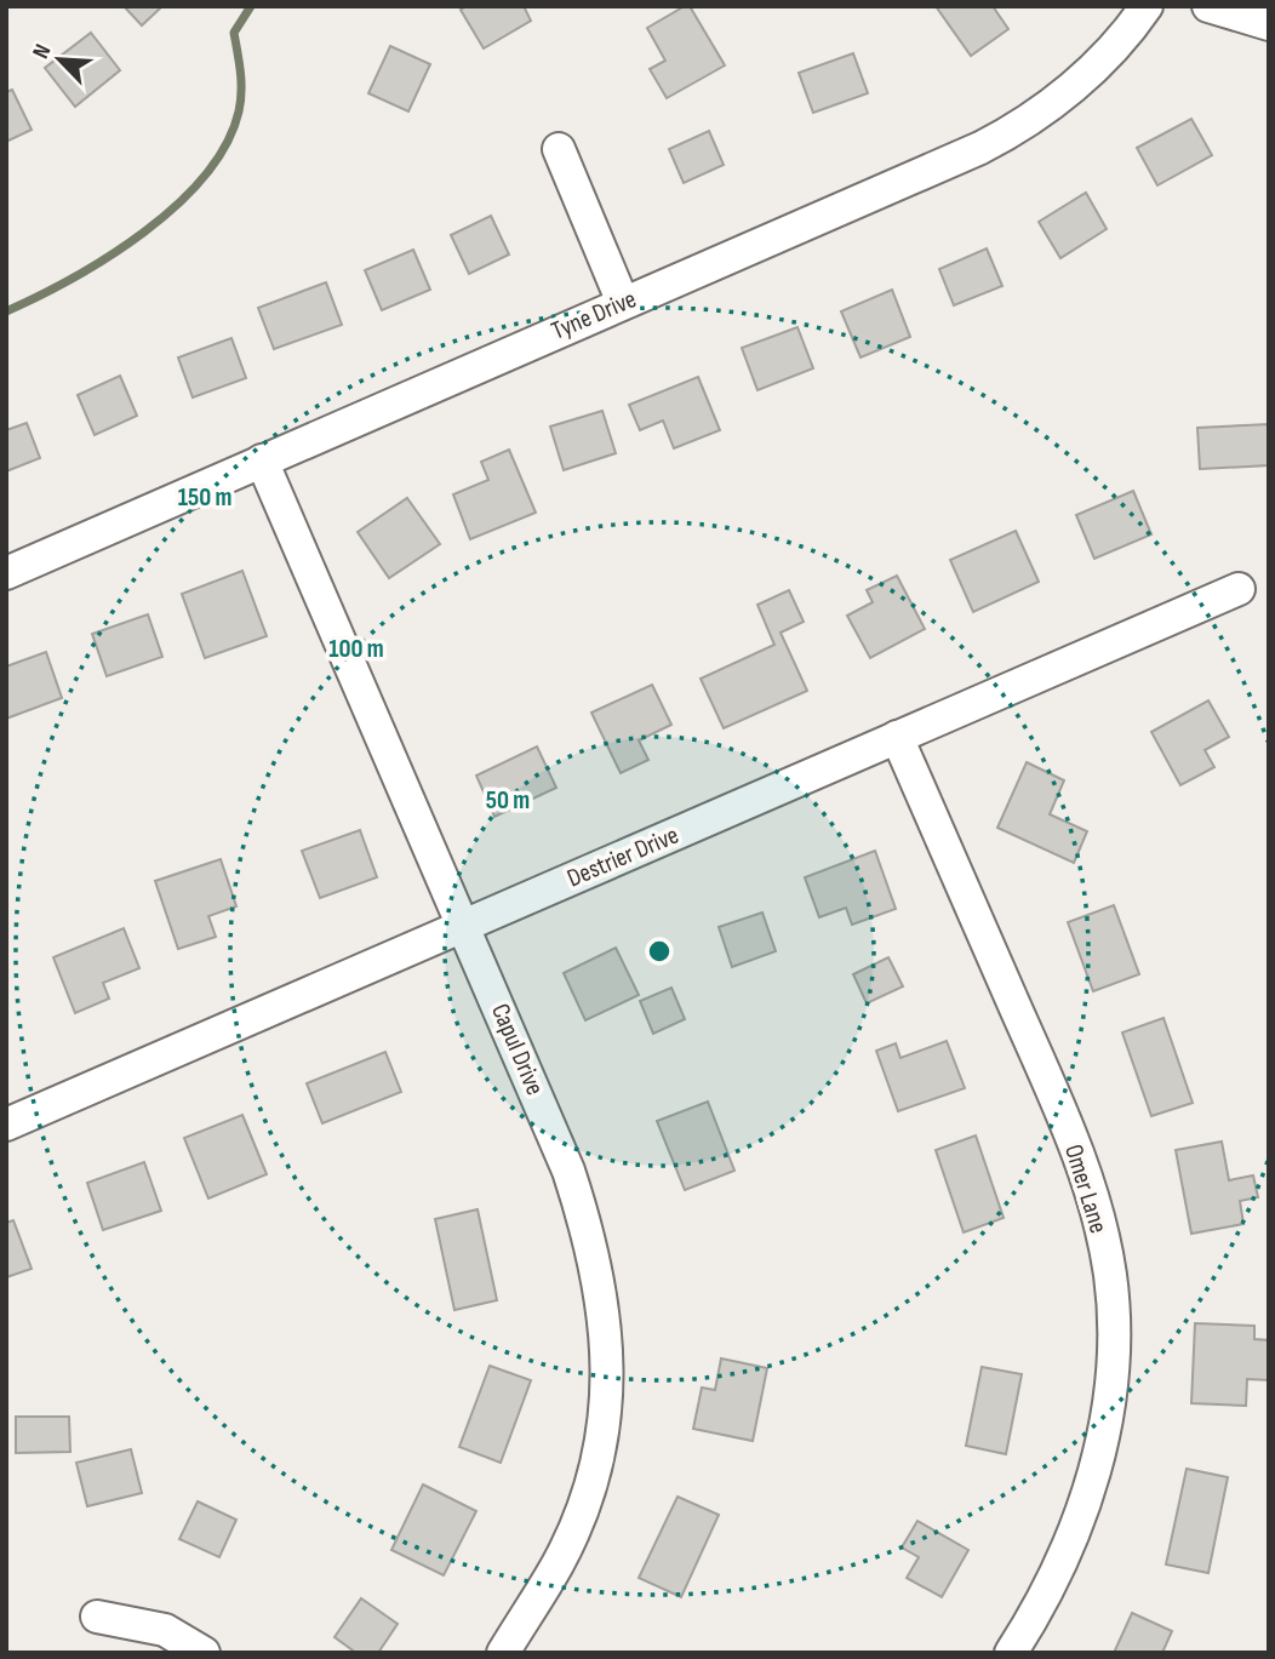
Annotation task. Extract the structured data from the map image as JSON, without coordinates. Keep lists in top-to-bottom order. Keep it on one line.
{"streets":{"street":["Tyne Drive","Destrier Drive","Capul Drive","Omer Lane"]},"crossings":[["Tyne Drive","Capul Drive"],["Destrier Drive","Capul Drive"],["Destrier Drive","Omer Lane"]],"north":"top left","rings":["150 m","100 m","50 m"]}
